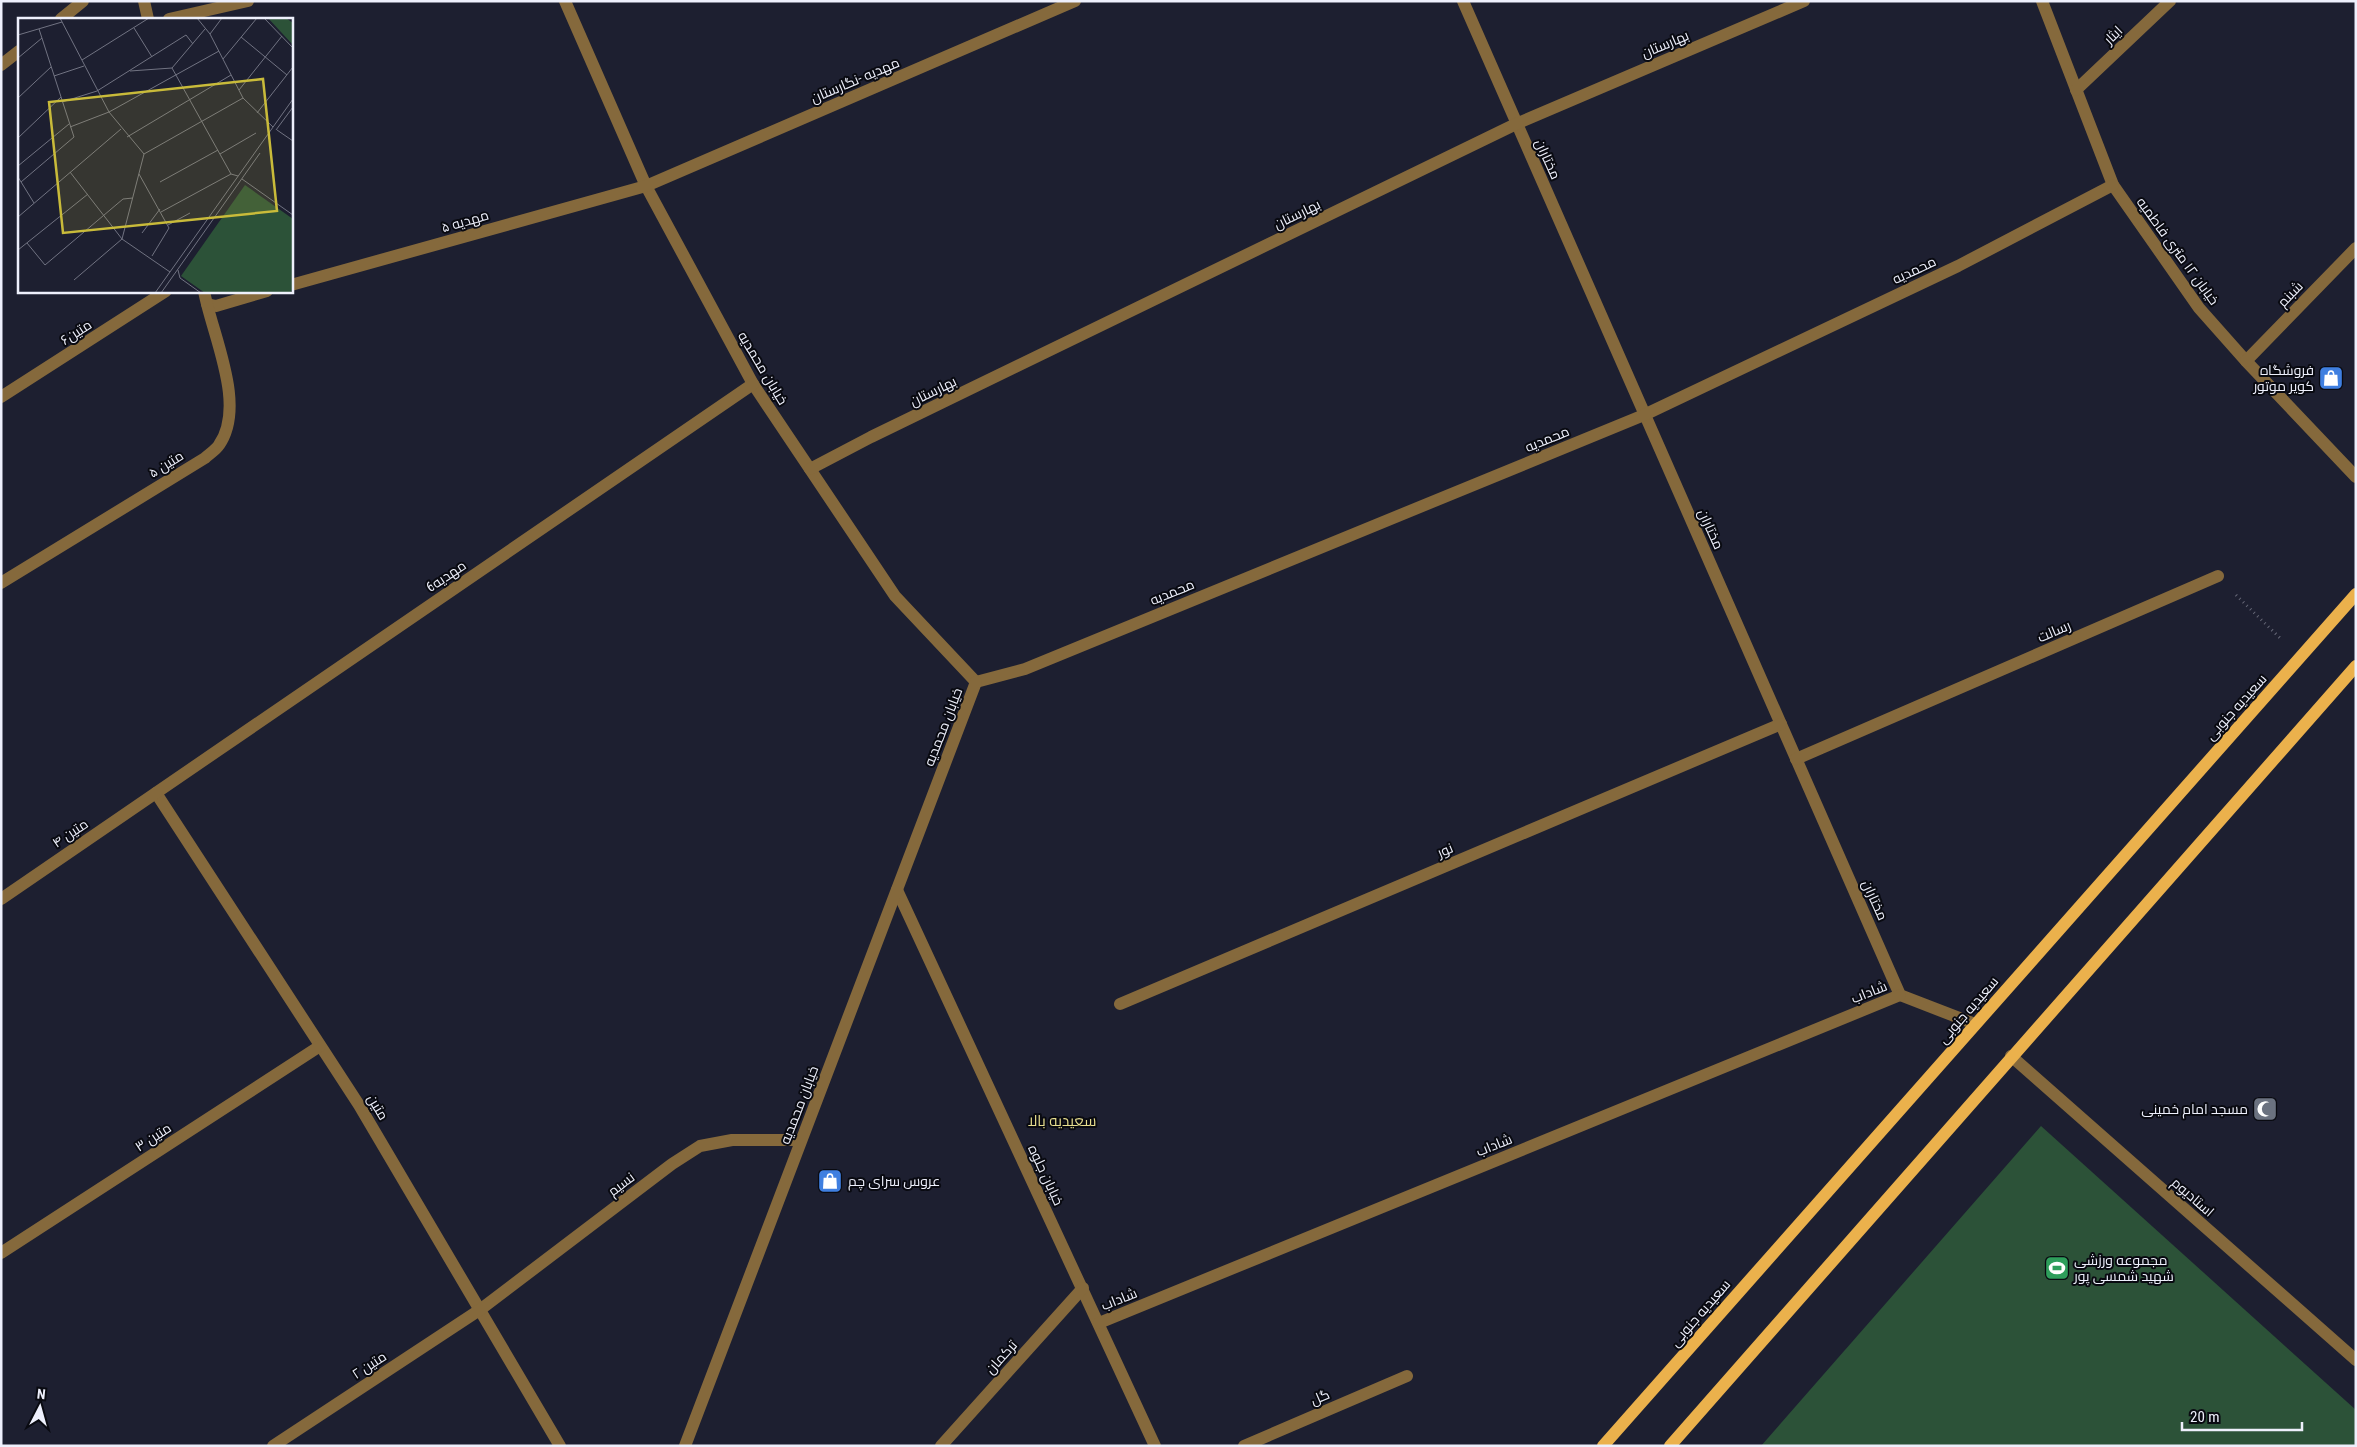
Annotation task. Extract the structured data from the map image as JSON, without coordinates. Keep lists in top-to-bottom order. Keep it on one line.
{"streets":{"main road":["سعیدیه جنوبی"],"street":["ایثار","بهارستان","مهدیه -نگارستان","مختاران","مهدیه ۵","خیابان ۱۲ متری فاطمیه","محمدیه","شبنم","متین۶","خیابان محمدیه","متین ۵","مهدیه6","رسالت","متین ۴","نور","شاداب","متین","متین ۳","خیابان جلوه","نسیم","استادیوم","ترکمان","متین ۲","گل"]},"crossings":[["ایثار","خیابان ۱۲ متری فاطمیه"],["بهارستان","مختاران"],["بهارستان","خیابان محمدیه"],["مهدیه -نگارستان","مهدیه ۵"],["مهدیه -نگارستان","خیابان محمدیه"],["مختاران","محمدیه"],["مختاران","رسالت"],["مختاران","نور"],["مختاران","شاداب"],["مهدیه ۵","خیابان محمدیه"],["خیابان ۱۲ متری فاطمیه","محمدیه"],["خیابان ۱۲ متری فاطمیه","شبنم"],["محمدیه","خیابان محمدیه"],["خیابان محمدیه","مهدیه6"],["خیابان محمدیه","خیابان جلوه"],["خیابان محمدیه","نسیم"],["مهدیه6","متین ۴"],["مهدیه6","متین"],["متین ۴","متین"],["شاداب","خیابان جلوه"],["متین","متین ۳"],["متین","نسیم"],["متین","متین ۲"],["خیابان جلوه","ترکمان"],["نسیم","متین ۲"]],"districts":["سعيدیه بالا"],"places":{"shop":["فروشگاه کویر موتور","عروس سرای چم"],"mosque":["مسجد امام خمینی"],"sports":["مجموعه ورزشی شهید شمسی پور"]},"scale_bar":"20 m","north":"top"}
